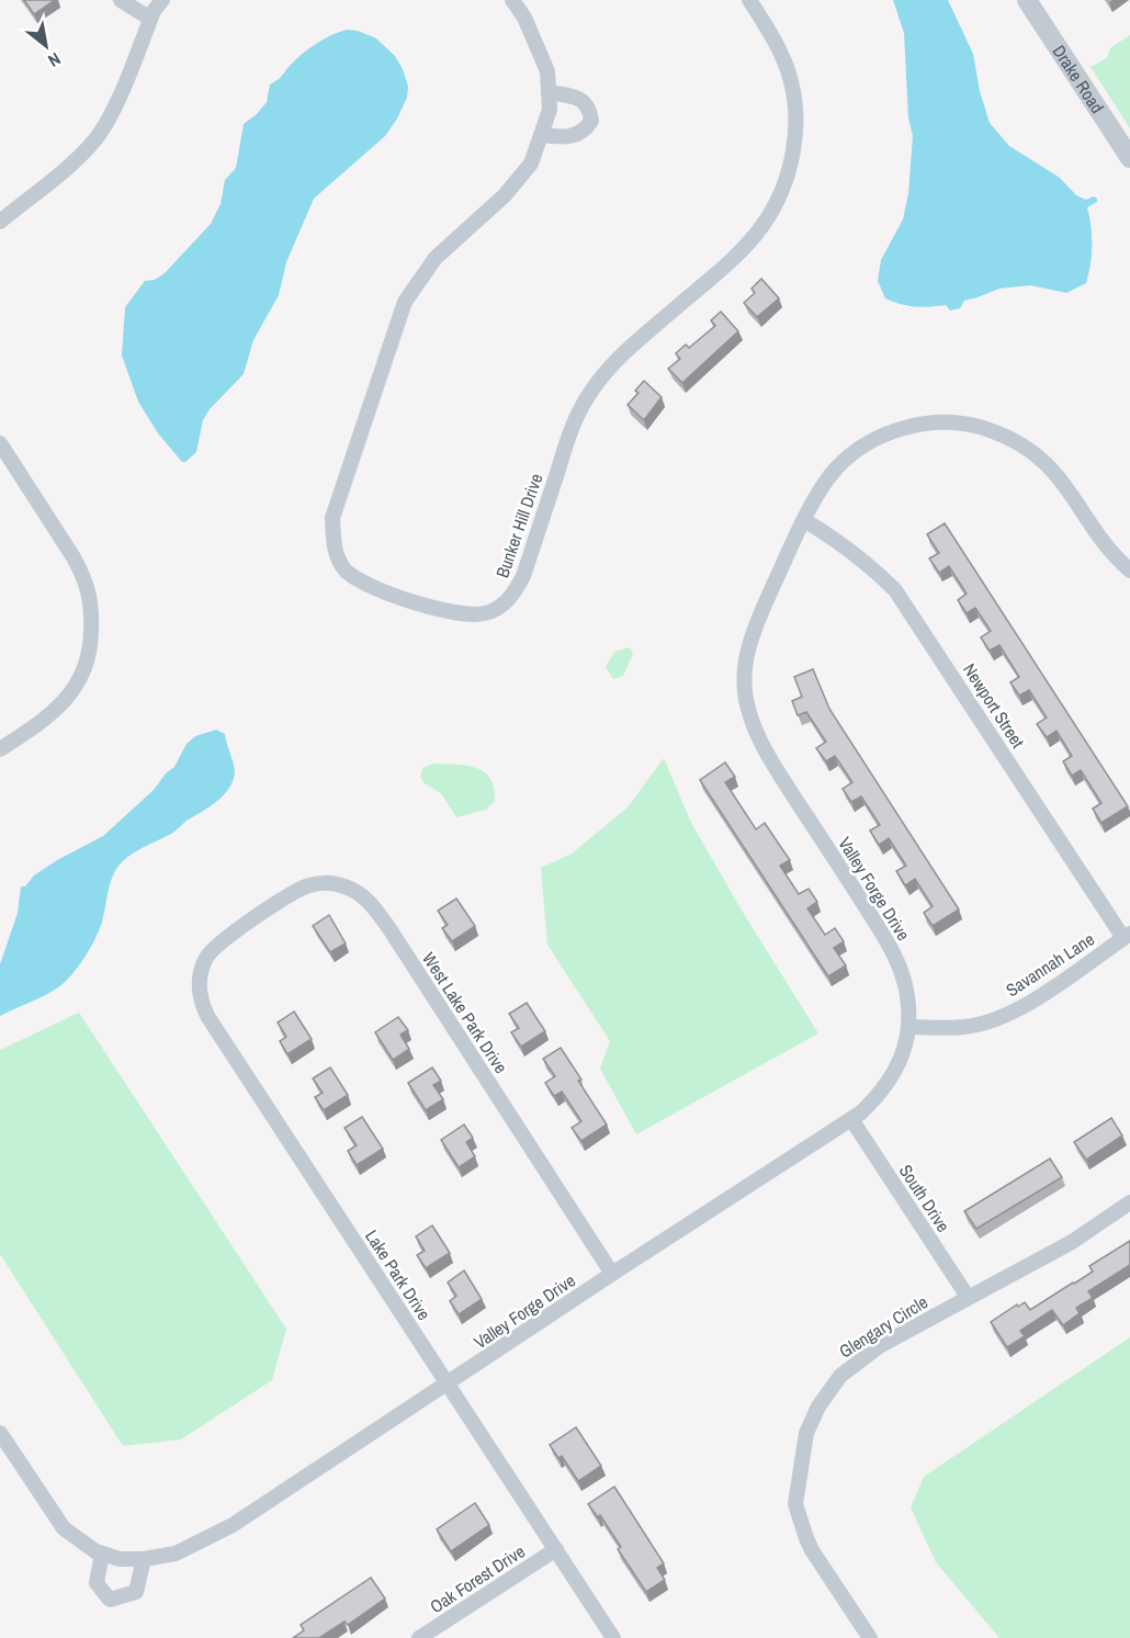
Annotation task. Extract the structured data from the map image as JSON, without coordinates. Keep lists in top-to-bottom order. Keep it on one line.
{"streets":{"street":["Drake Road","Bunker Hill Drive","Newport Street","Valley Forge Drive","Savannah Lane","West Lake Park Drive","South Drive","Lake Park Drive","Glengary Circle","Oak Forest Drive"]},"crossings":[["Newport Street","Valley Forge Drive"],["Newport Street","Savannah Lane"],["Valley Forge Drive","Savannah Lane"],["Valley Forge Drive","West Lake Park Drive"],["Valley Forge Drive","South Drive"],["Valley Forge Drive","Lake Park Drive"],["West Lake Park Drive","Lake Park Drive"],["South Drive","Glengary Circle"],["Lake Park Drive","Oak Forest Drive"]],"north":"bottom right"}
